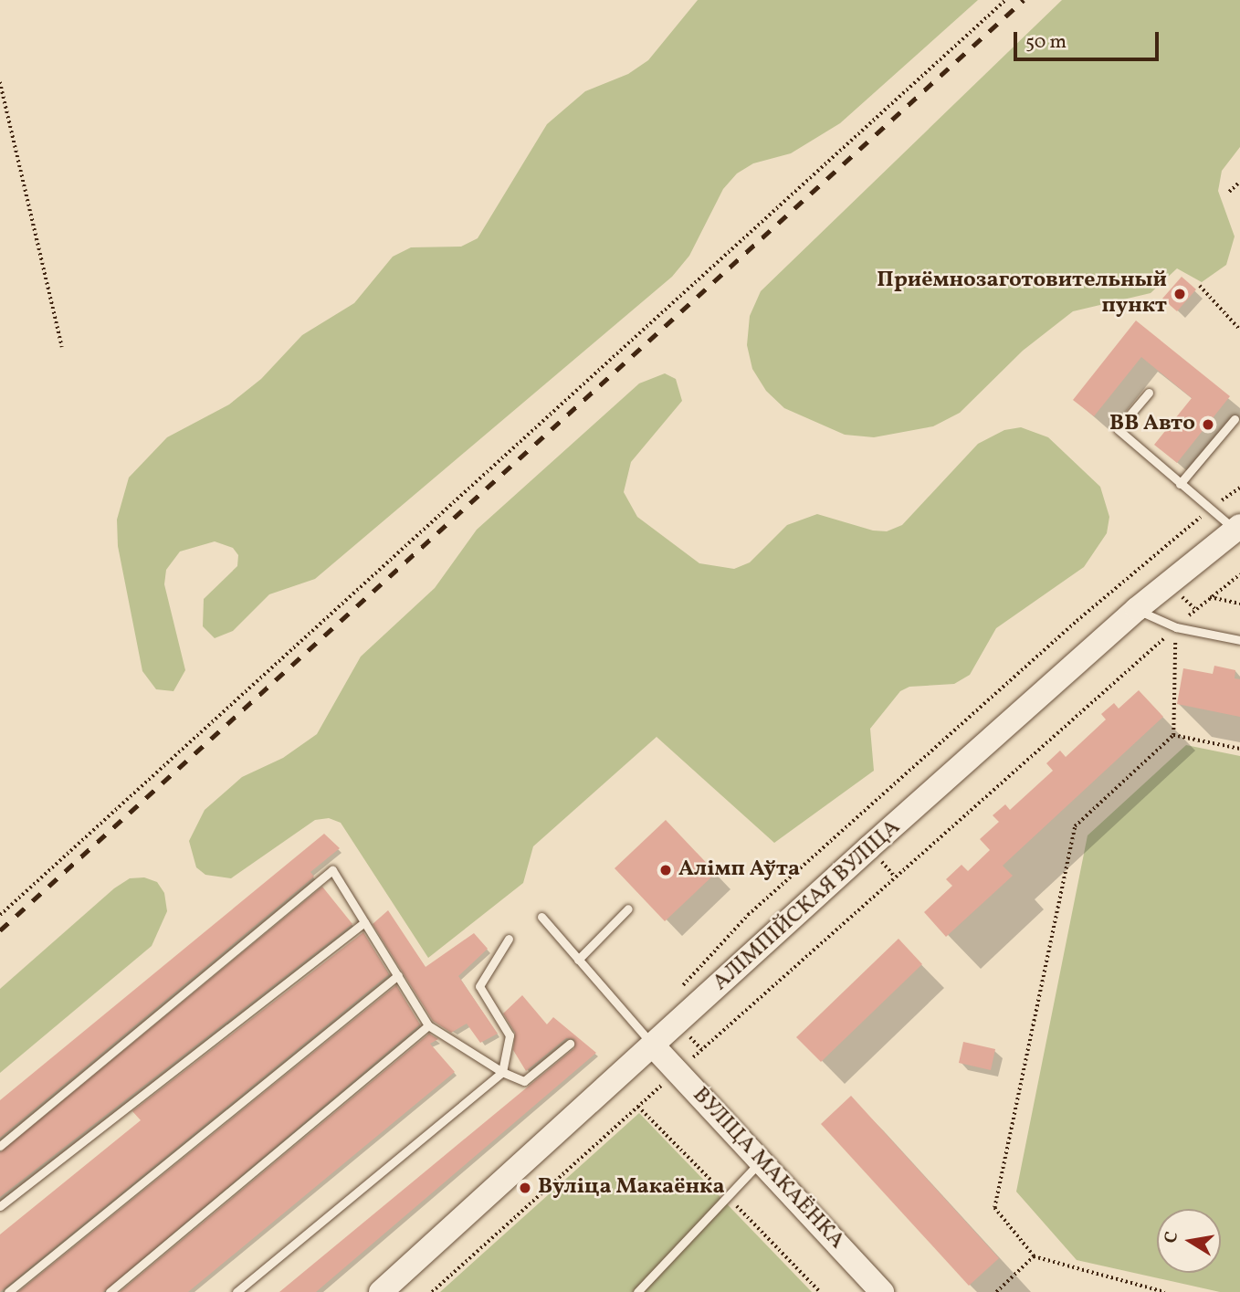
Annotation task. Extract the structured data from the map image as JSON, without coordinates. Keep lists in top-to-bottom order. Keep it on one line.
{"streets":{"street":["АЛІМПІЙСКАЯ ВУЛІЦА","ВУЛІЦА МАКАЁНКА"]},"crossings":[["АЛІМПІЙСКАЯ ВУЛІЦА","ВУЛІЦА МАКАЁНКА"]],"places":["Приёмнозаготовительный пункт","ВВ Авто","Алімп Аўта","Вуліца Макаёнка"],"scale_bar":"50 m","north":"left"}
